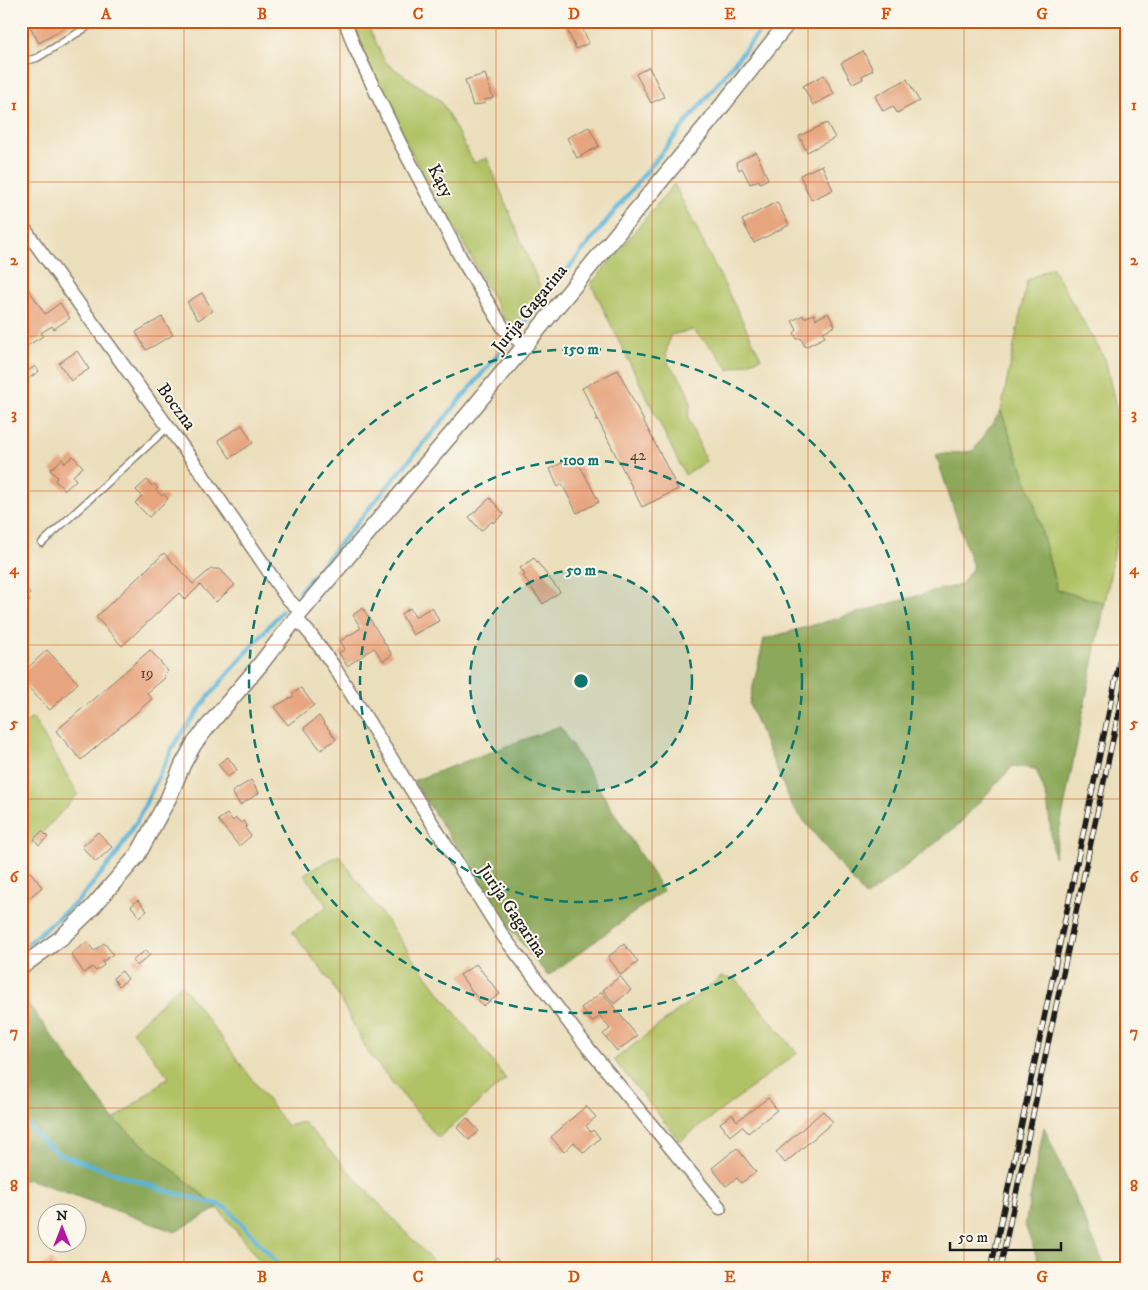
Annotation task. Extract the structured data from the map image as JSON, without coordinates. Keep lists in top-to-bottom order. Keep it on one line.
{"streets":{"street":["Kąty","Jurija Gagarina","Boczna"]},"crossings":[["Kąty","Jurija Gagarina"],["Jurija Gagarina","Boczna"]],"house_numbers":["42","19"],"scale_bar":"50 m","north":"top","grid":{"columns":["A","B","C","D","E","F","G"],"rows":["1","2","3","4","5","6","7","8"]},"rings":["150 m","100 m","50 m"]}
